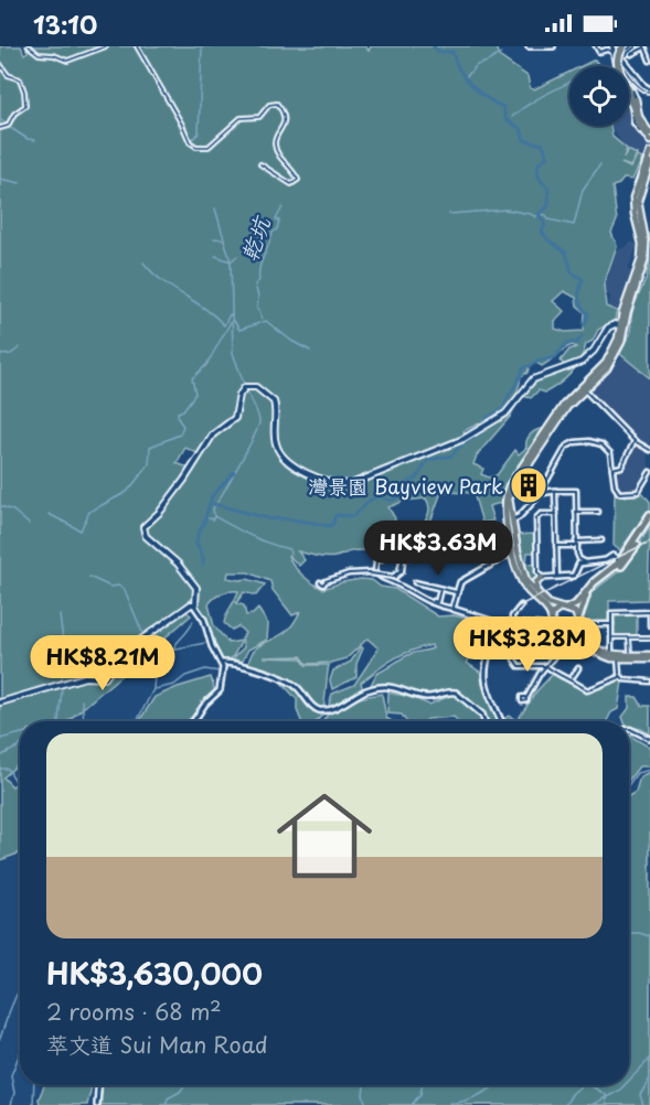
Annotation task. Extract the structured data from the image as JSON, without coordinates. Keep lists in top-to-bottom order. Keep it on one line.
{"water":["乾坑"],"places":{"building":["灣景園 Bayview Park"]},"page":{"status":"13:10","price":["HK$3.63M","HK$3.28M","HK$8.21M"],"list":[{"name":"HK$3,630,000","note":"2 rooms · 68 m² · 萃文道 Sui Man Road"}]}}
